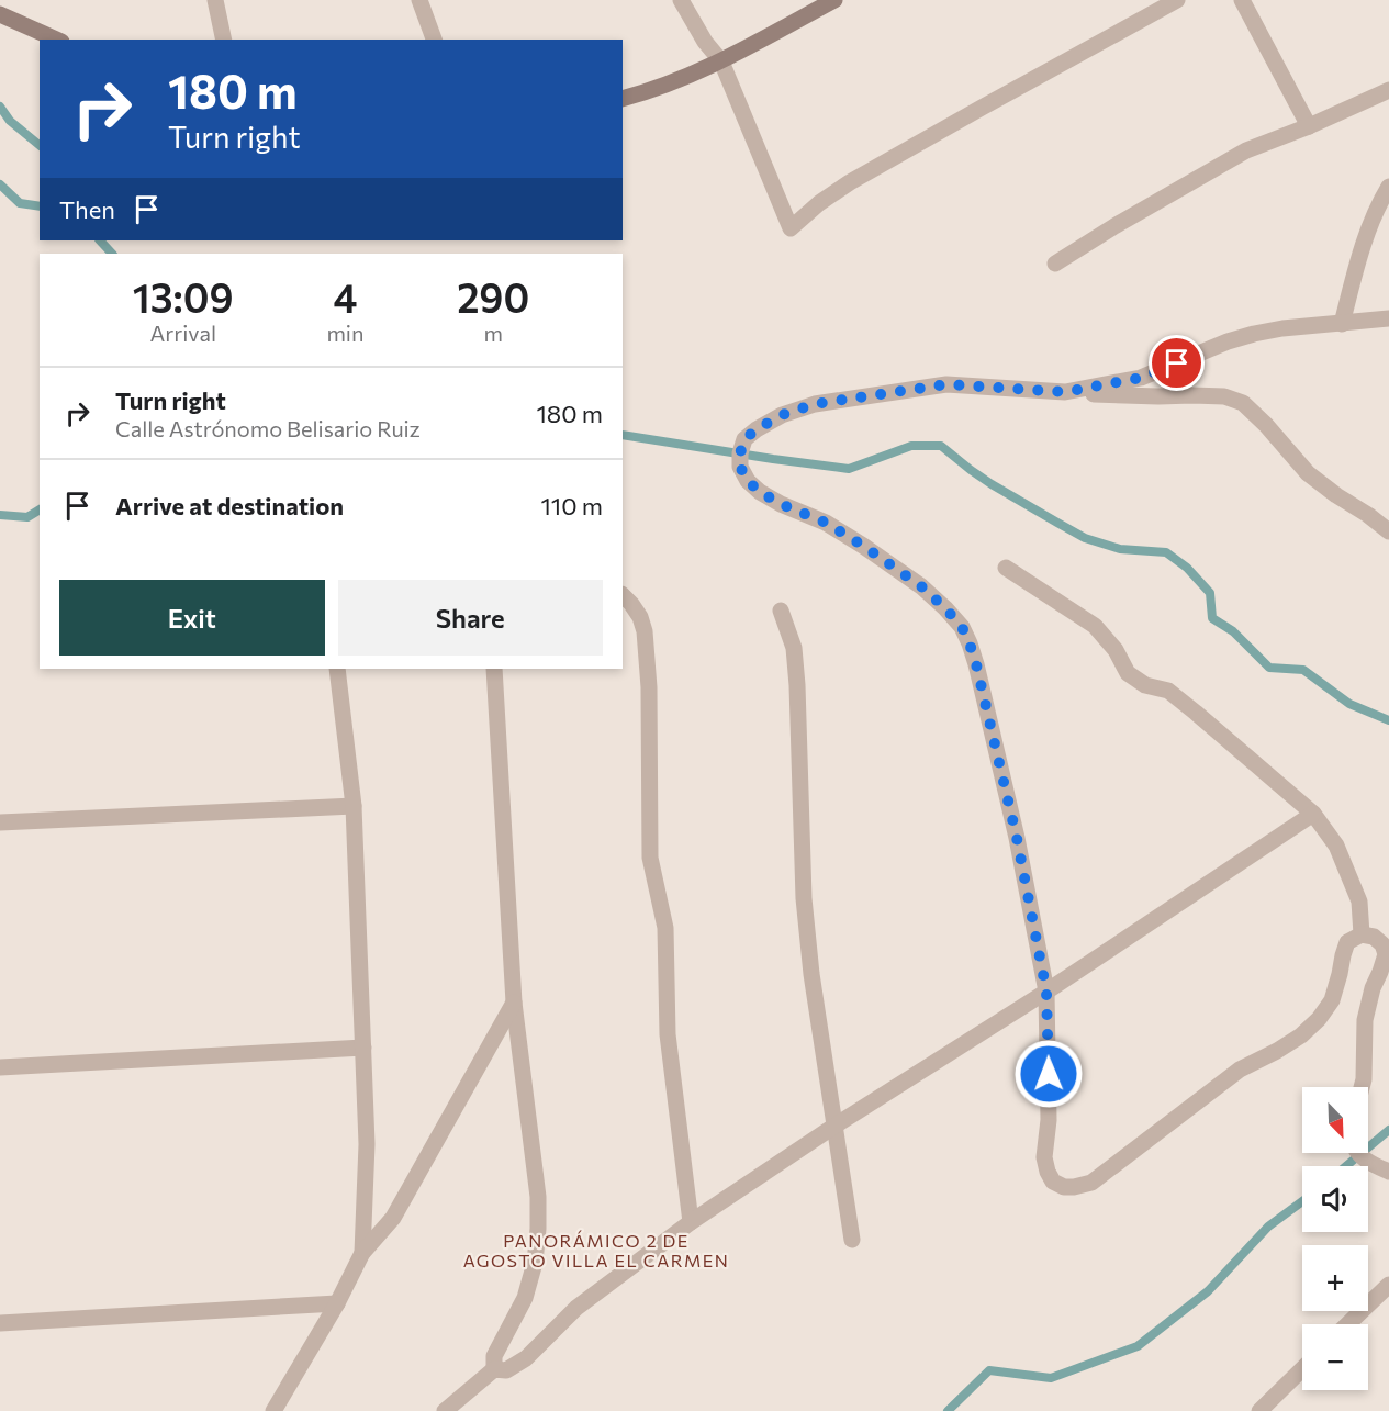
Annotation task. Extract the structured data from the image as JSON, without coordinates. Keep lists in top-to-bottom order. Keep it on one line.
{"districts":["PANORÁMICO 2 DE AGOSTO VILLA EL CARMEN"],"north":"bottom right","page":{"turn":["180 m","Turn right"],"then":"Then","eta":["13:09","Arrival","4","min","290","m"],"list":[{"name":"Turn right","note":"Calle Astrónomo Belisario Ruiz","value":"180 m"},{"name":"Arrive at destination","value":"110 m"}],"buttons":["Exit","Share"],"map_buttons":["+","−"]}}
